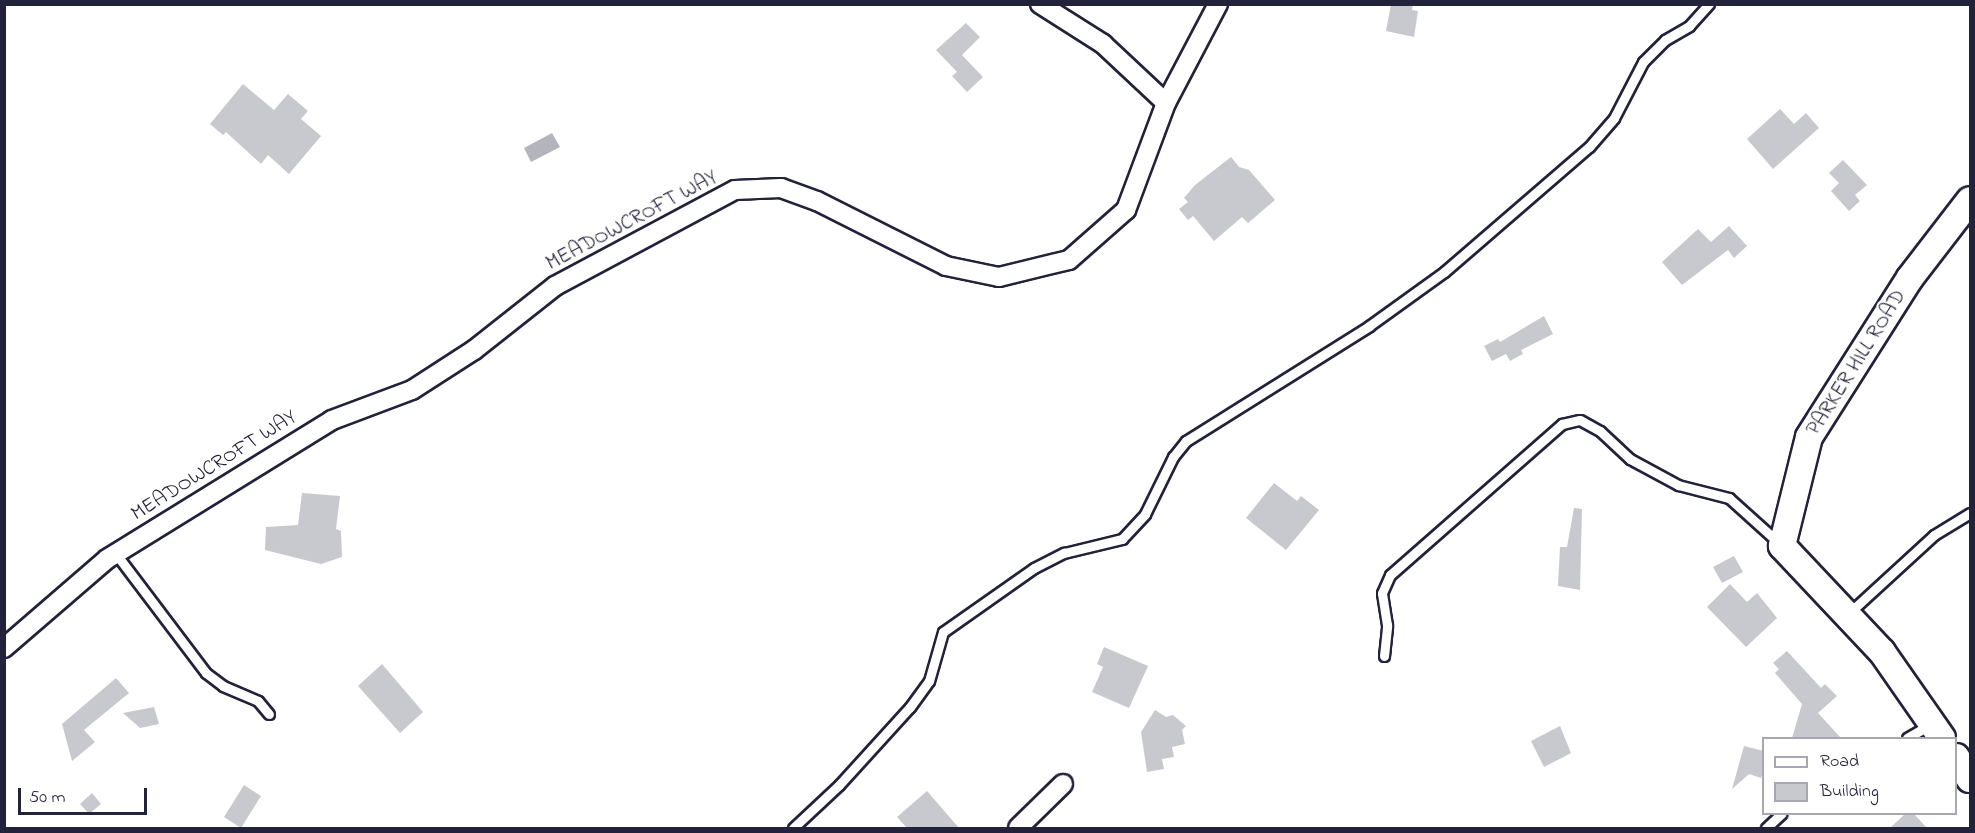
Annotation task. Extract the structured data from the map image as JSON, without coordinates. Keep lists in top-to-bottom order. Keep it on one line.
{"streets":{"street":["MEADOWCROFT WAY","PARKER HILL ROAD"]},"legend":["Road","Building"],"scale_bar":"50 m"}
